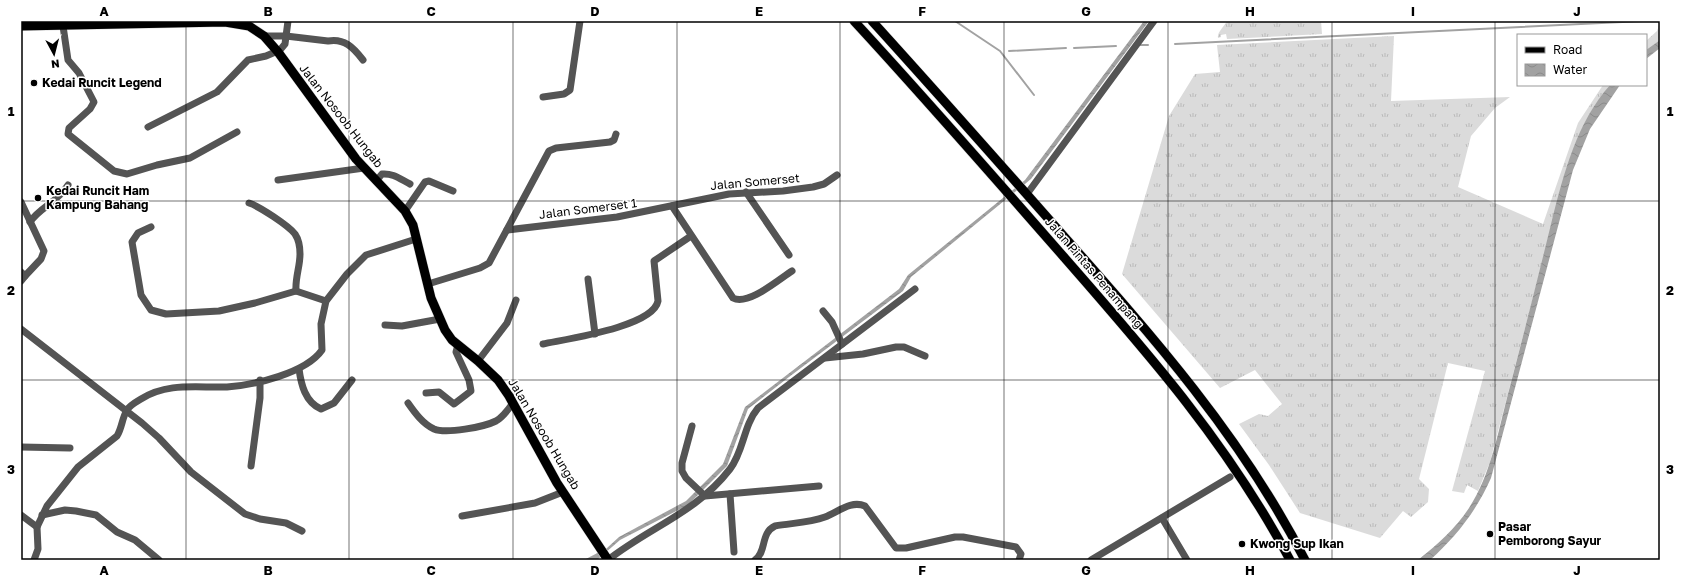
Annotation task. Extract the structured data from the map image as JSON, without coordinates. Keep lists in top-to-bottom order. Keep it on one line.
{"streets":{"main road":["Jalan Nosoob Hungab","Jalan Pintas Penampang"],"street":["Jalan Somerset","Jalan Somerset 1"]},"crossings":[["Jalan Nosoob Hungab","Jalan Somerset 1"],["Jalan Somerset","Jalan Somerset 1"]],"places":["Kedai Runcit Legend","Kedai Runcit Ham Kampung Bahang","Pasar Pemborong Sayur","Kwong Sup Ikan"],"legend":["Road","Water"],"north":"bottom","grid":{"columns":["A","B","C","D","E","F","G","H","I","J"],"rows":["1","2","3"]}}
